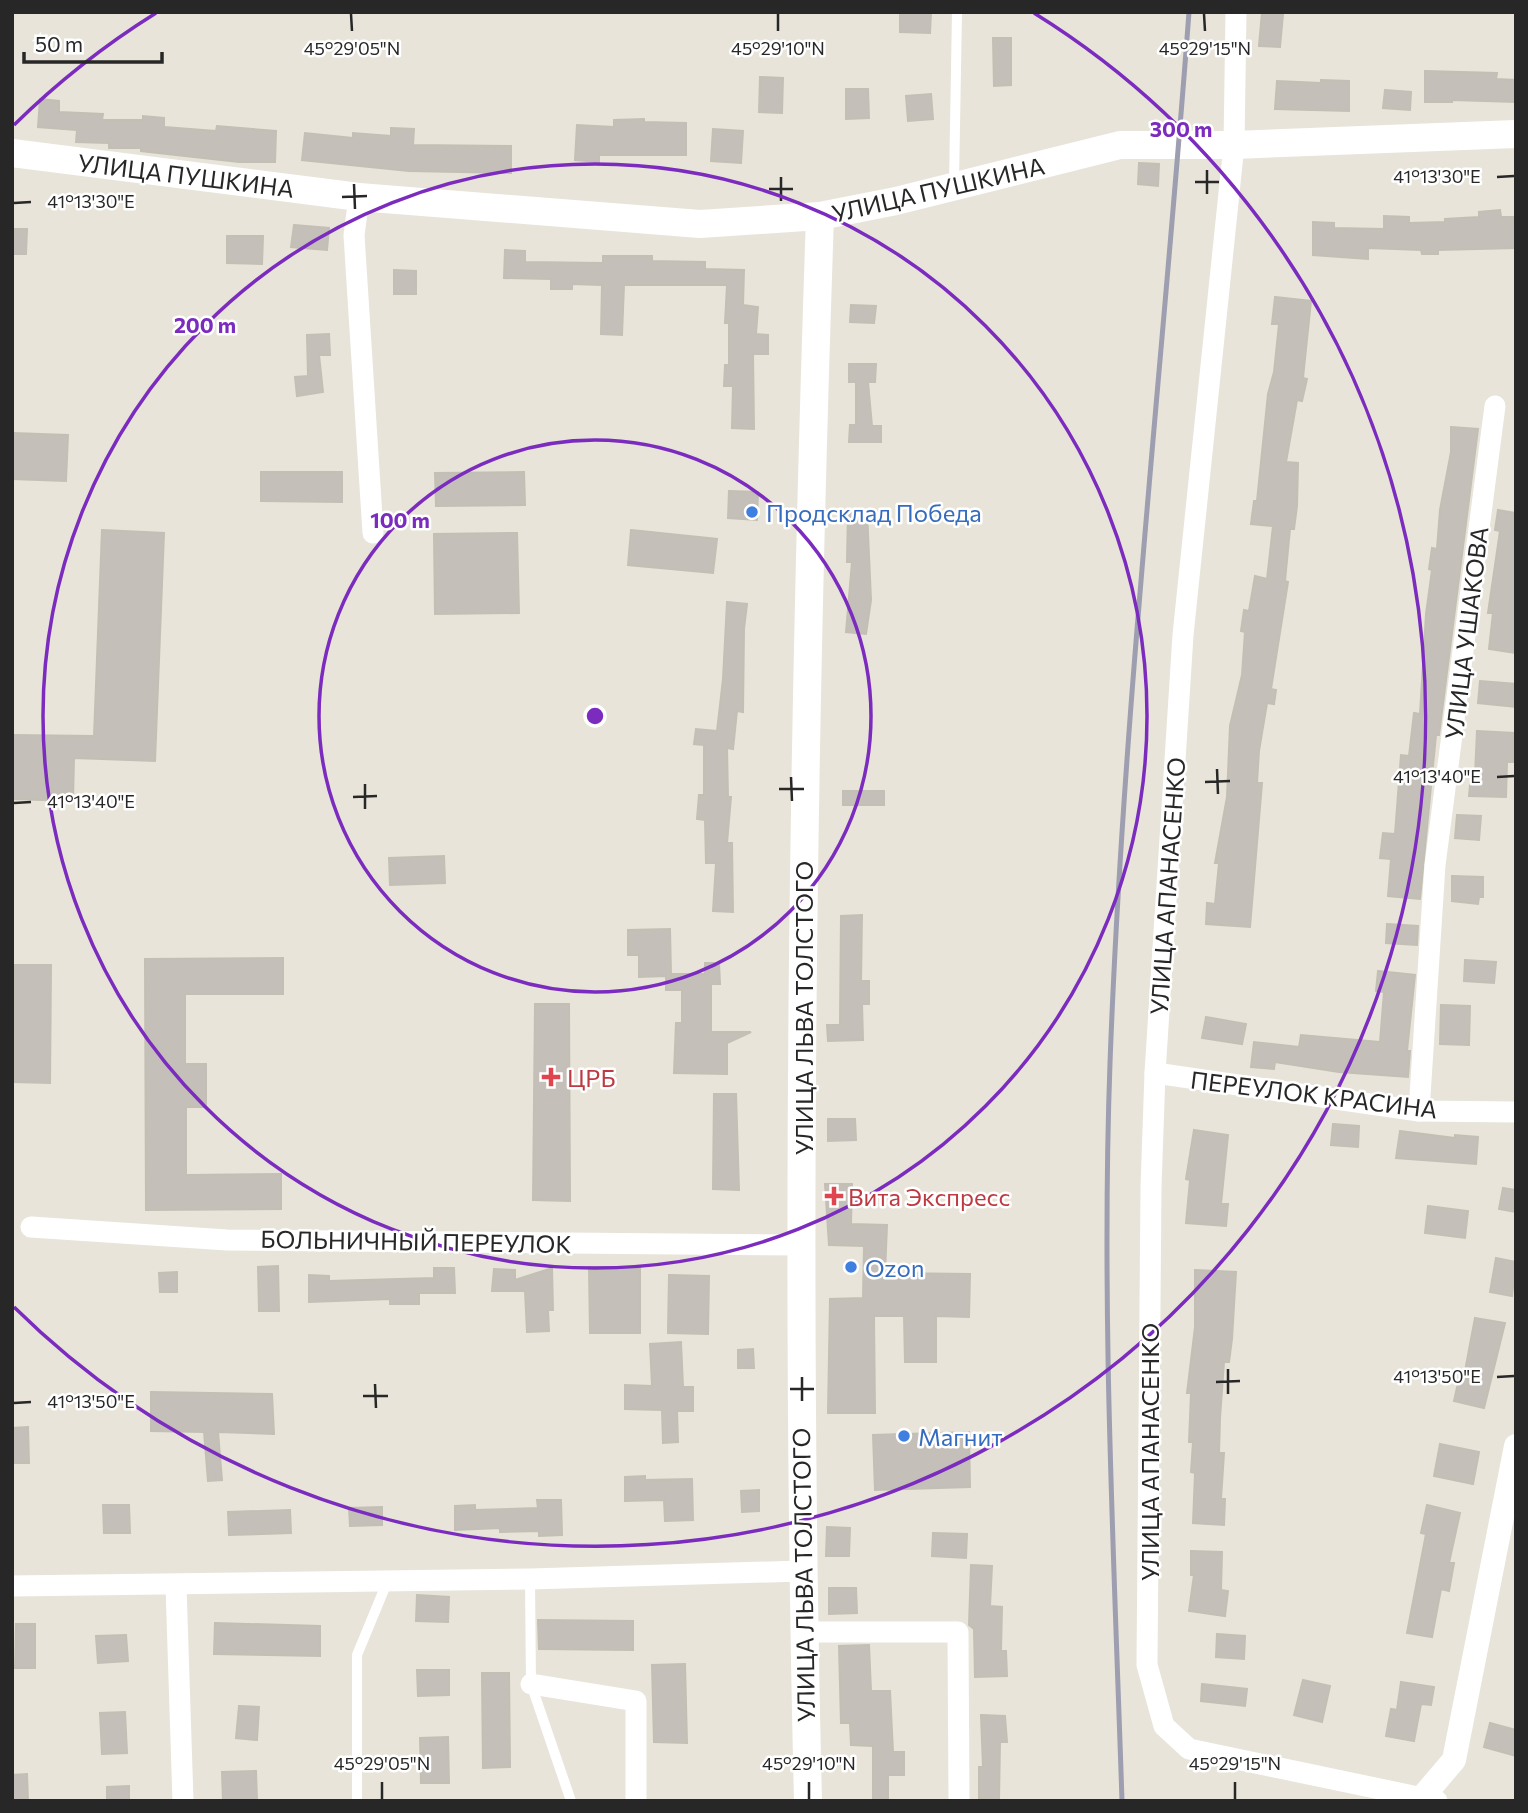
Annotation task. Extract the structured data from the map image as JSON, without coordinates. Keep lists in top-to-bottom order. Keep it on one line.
{"streets":{"main road":["УЛИЦА ПУШКИНА","УЛИЦА ЛЬВА ТОЛСТОГО"],"street":["УЛИЦА УШАКОВА","УЛИЦА АПАНАСЕНКО","ПЕРЕУЛОК КРАСИНА","БОЛЬНИЧНЫЙ ПЕРЕУЛОК"]},"crossings":[["УЛИЦА ПУШКИНА","УЛИЦА АПАНАСЕНКО"],["УЛИЦА ПУШКИНА","УЛИЦА ЛЬВА ТОЛСТОГО"],["УЛИЦА УШАКОВА","ПЕРЕУЛОК КРАСИНА"],["УЛИЦА АПАНАСЕНКО","ПЕРЕУЛОК КРАСИНА"],["УЛИЦА ЛЬВА ТОЛСТОГО","БОЛЬНИЧНЫЙ ПЕРЕУЛОК"]],"places":{"other":["Продсклад Победа","Ozon","Магнит"],"health":["ЦРБ","Вита Экспресс"]},"scale_bar":"50 m","coordinates":["45°29'05\"N","45°29'10\"N","45°29'15\"N","41°13'30\"E","41°13'40\"E","41°13'50\"E"],"rings":["300 m","200 m","100 m"]}
